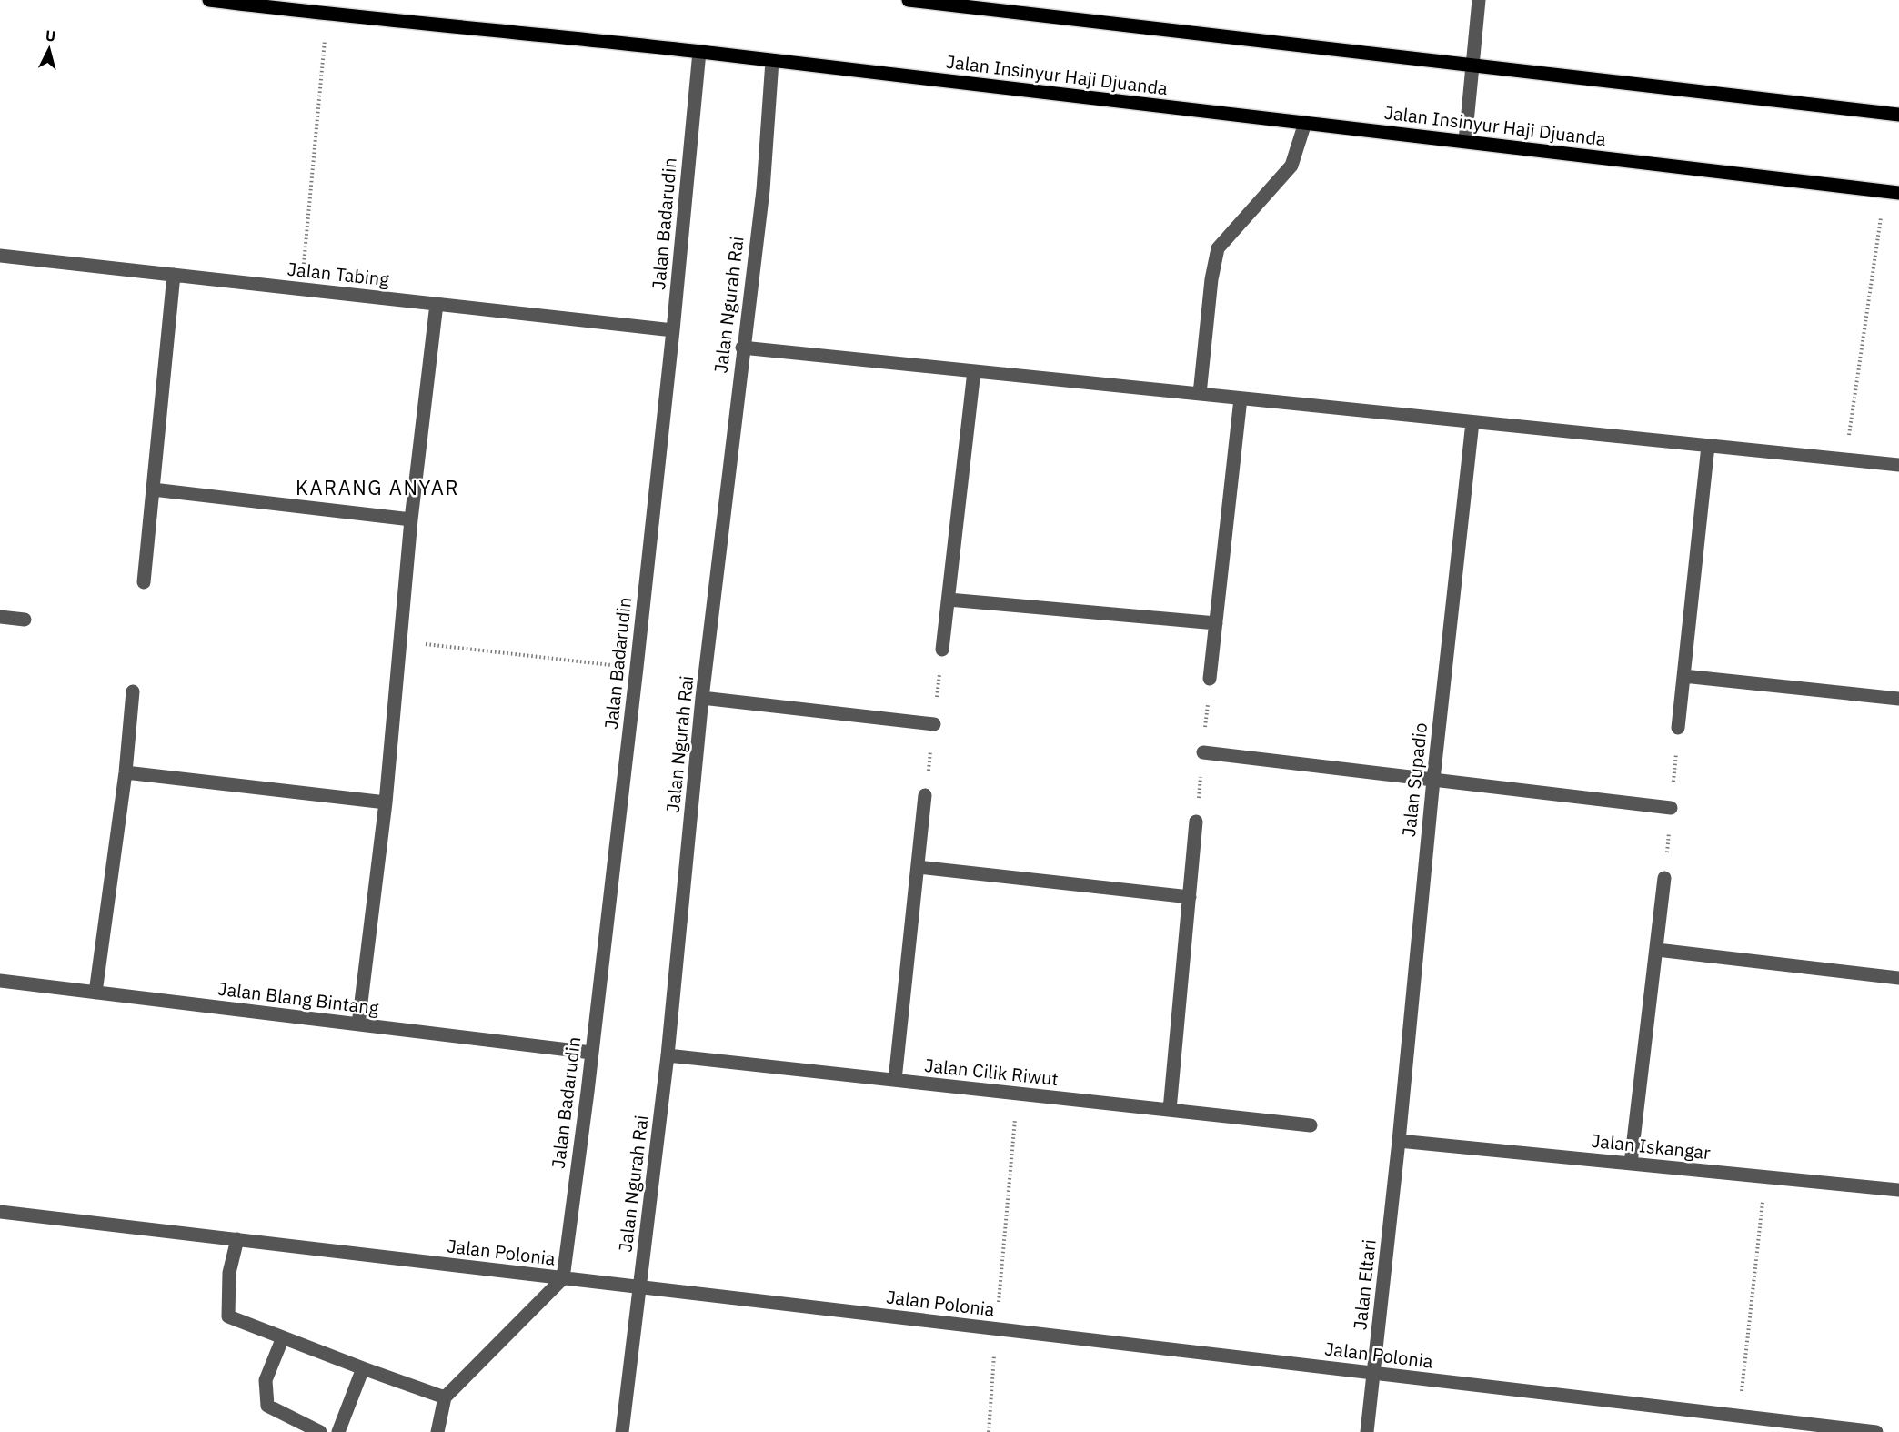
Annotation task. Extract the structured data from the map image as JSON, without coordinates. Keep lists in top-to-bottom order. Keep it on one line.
{"streets":{"main road":["Jalan Insinyur Haji Djuanda"],"street":["Jalan Badarudin","Jalan Tabing","Jalan Ngurah Rai","Jalan Supadio","Jalan Blang Bintang","Jalan Cilik Riwut","Jalan Iskangar","Jalan Polonia","Jalan Eltari"]},"crossings":[["Jalan Insinyur Haji Djuanda","Jalan Badarudin"],["Jalan Insinyur Haji Djuanda","Jalan Ngurah Rai"],["Jalan Badarudin","Jalan Tabing"],["Jalan Badarudin","Jalan Blang Bintang"],["Jalan Badarudin","Jalan Polonia"],["Jalan Ngurah Rai","Jalan Cilik Riwut"],["Jalan Ngurah Rai","Jalan Polonia"],["Jalan Supadio","Jalan Iskangar"],["Jalan Supadio","Jalan Eltari"],["Jalan Iskangar","Jalan Eltari"],["Jalan Polonia","Jalan Eltari"]],"districts":["KARANG ANYAR"],"north":"top"}
